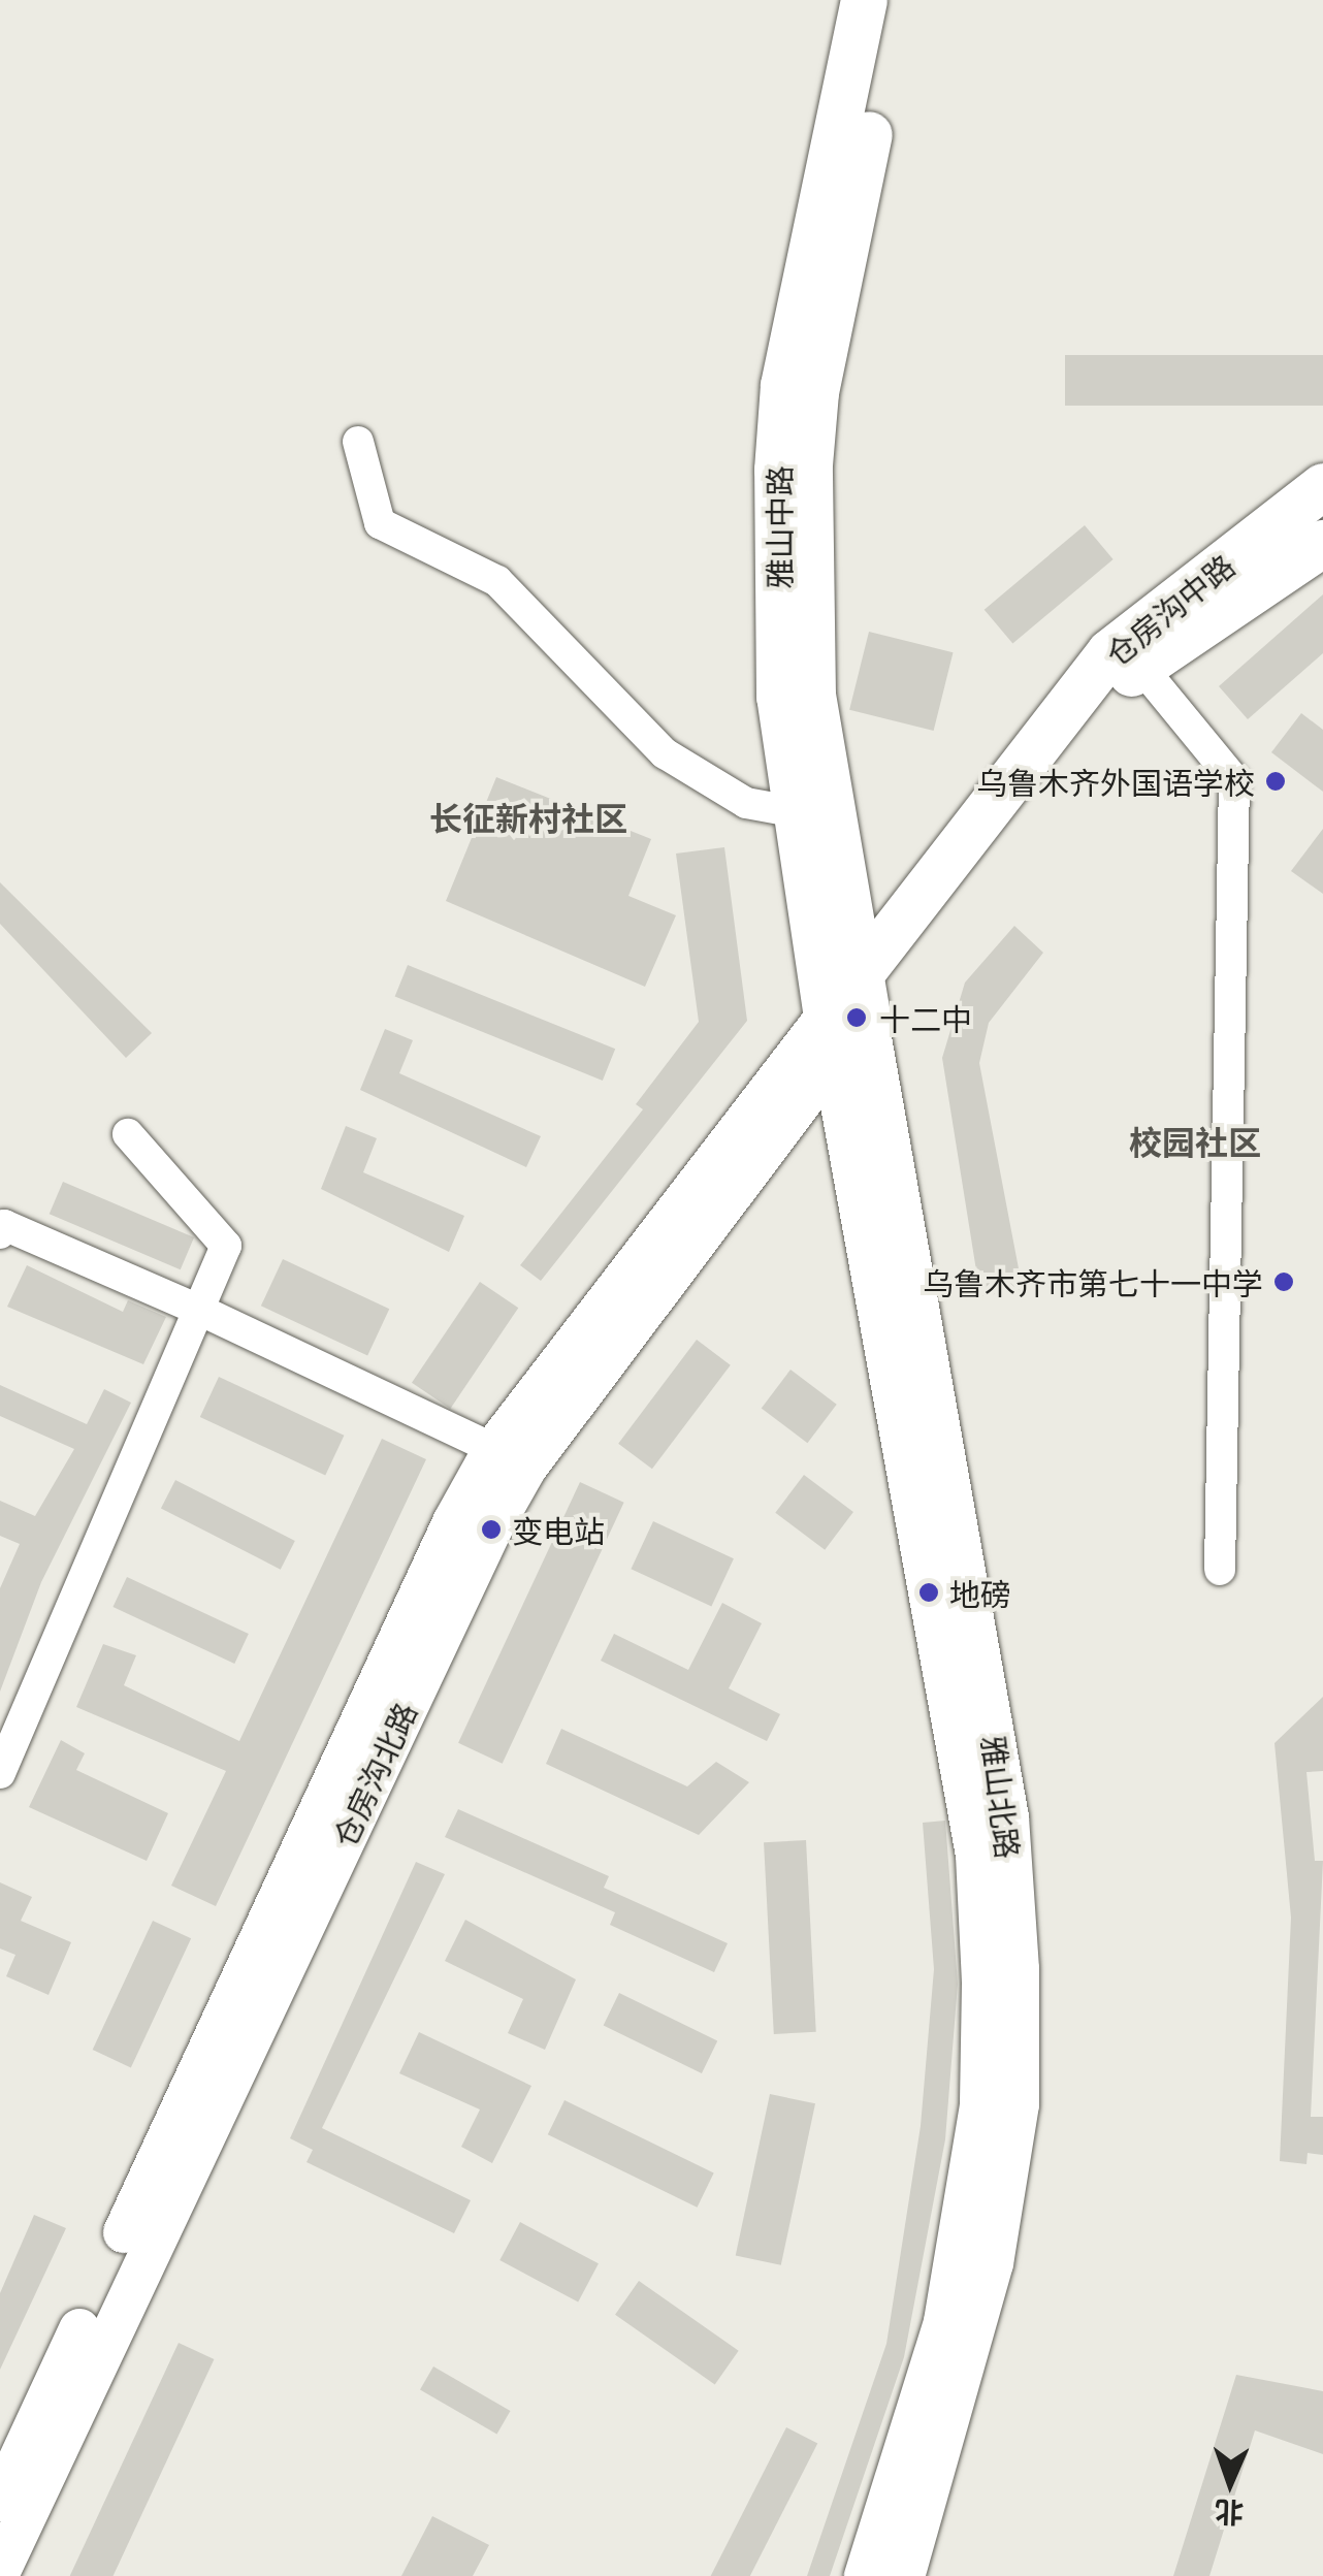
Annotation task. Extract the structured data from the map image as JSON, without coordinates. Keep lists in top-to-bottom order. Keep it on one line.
{"streets":{"highway":["雅山中路","仓房沟中路"],"main road":["仓房沟北路","雅山北路"]},"crossings":[["雅山中路","仓房沟中路"],["雅山中路","仓房沟北路"],["雅山中路","雅山北路"],["仓房沟中路","仓房沟北路"],["仓房沟中路","雅山北路"],["仓房沟北路","雅山北路"]],"districts":["长征新村社区","校园社区"],"places":["乌鲁木齐外国语学校","十二中","乌鲁木齐市第七十一中学","变电站","地磅"],"north":"bottom"}
